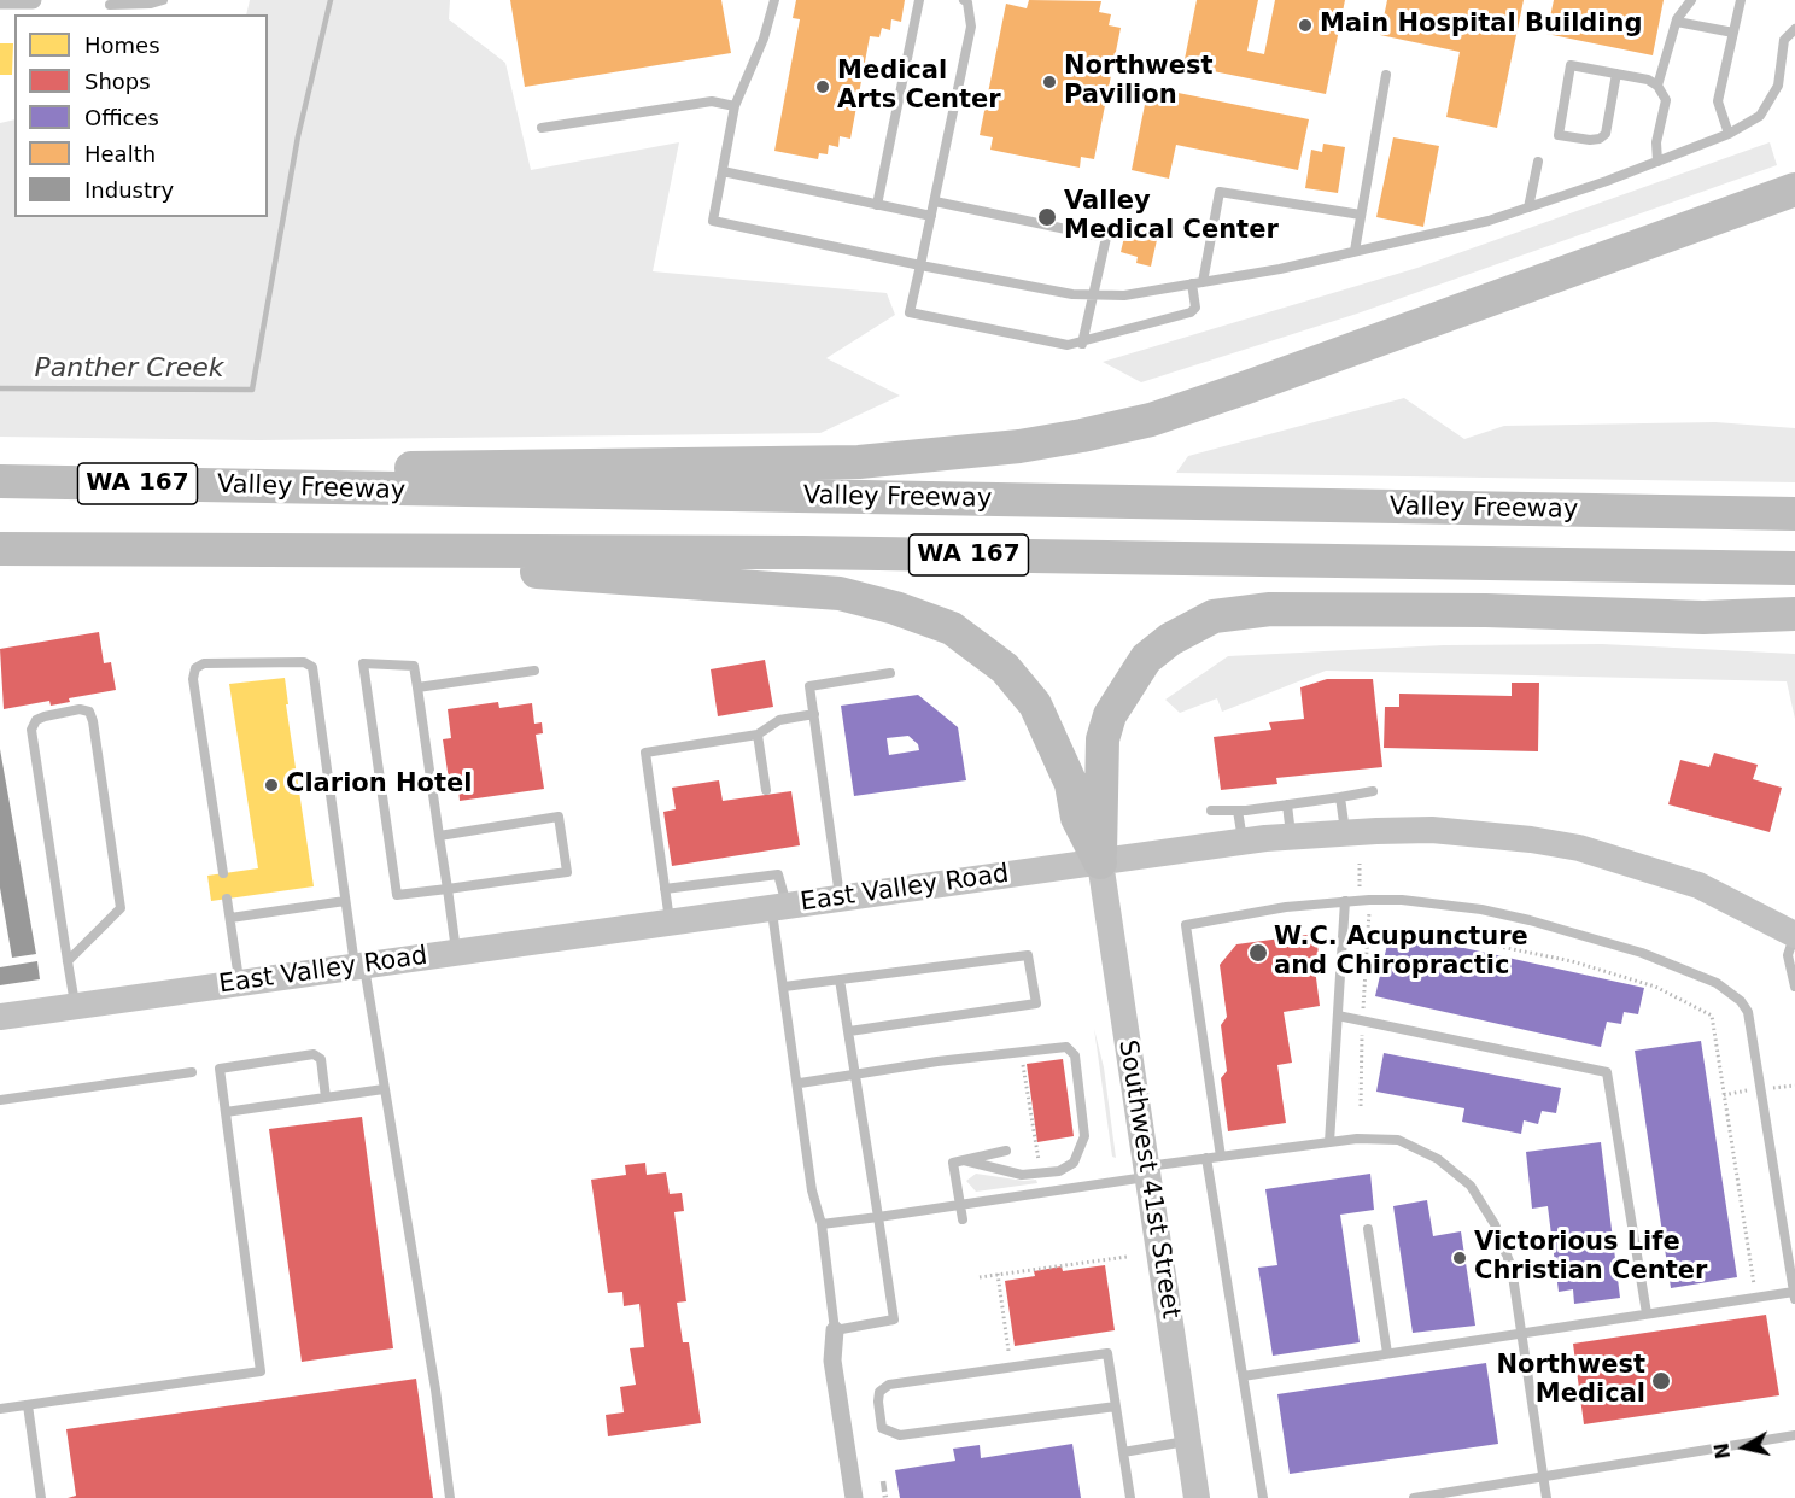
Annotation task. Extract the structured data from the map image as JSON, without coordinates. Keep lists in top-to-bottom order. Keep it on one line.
{"streets":{"highway":["WA 167","Valley Freeway"],"main road":["East Valley Road","Southwest 41st Street"]},"crossings":[["East Valley Road","Southwest 41st Street"]],"water":["Panther Creek"],"places":["Main Hospital Building","Northwest Pavilion","Medical Arts Center","Valley Medical Center","Clarion Hotel","W.C. Acupuncture and Chiropractic","Victorious Life Christian Center","Northwest Medical"],"legend":["Homes","Shops","Offices","Health","Industry"],"north":"left"}
